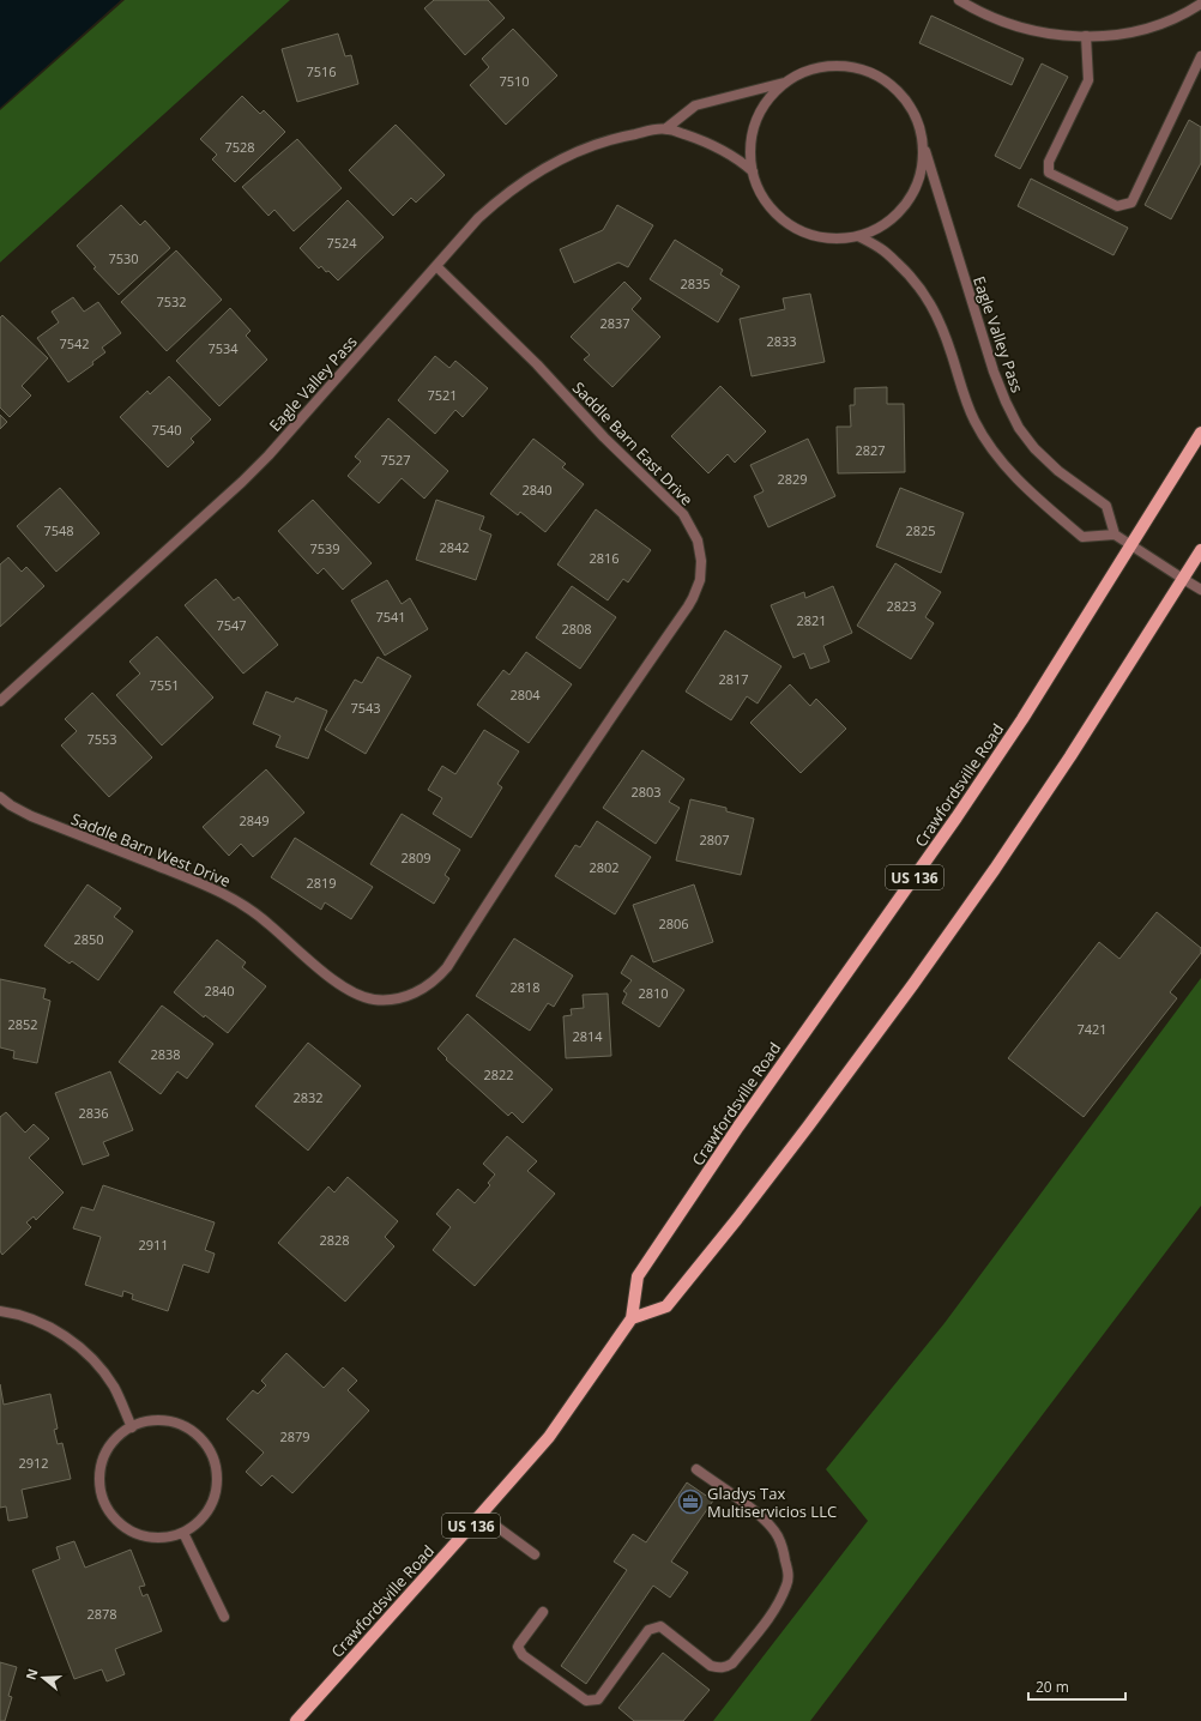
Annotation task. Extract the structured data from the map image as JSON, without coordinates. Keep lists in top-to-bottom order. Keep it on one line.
{"streets":{"main road":["Crawfordsville Road","US 136"],"street":["Eagle Valley Pass","Saddle Barn East Drive","Saddle Barn West Drive"]},"crossings":[["Eagle Valley Pass","Saddle Barn East Drive"],["Saddle Barn East Drive","Saddle Barn West Drive"]],"places":{"office":["Gladys Tax Multiservicios LLC"]},"house_numbers":["7516","7510","7528","7524","7530","2835","7532","2837","2833","7542","7534","7521","7540","2827","7527","2829","2840","7548","2825","2842","7539","2816","2823","7541","2821","7547","2808","2817","7551","2804","7543","7553","2803","2849","2807","2809","2802","2819","2806","2850","2818","2840","2810","2852","7421","2814","2838","2822","2832","2836","2828","2911","2879","2912","2878"],"scale_bar":"20 m","north":"left"}
